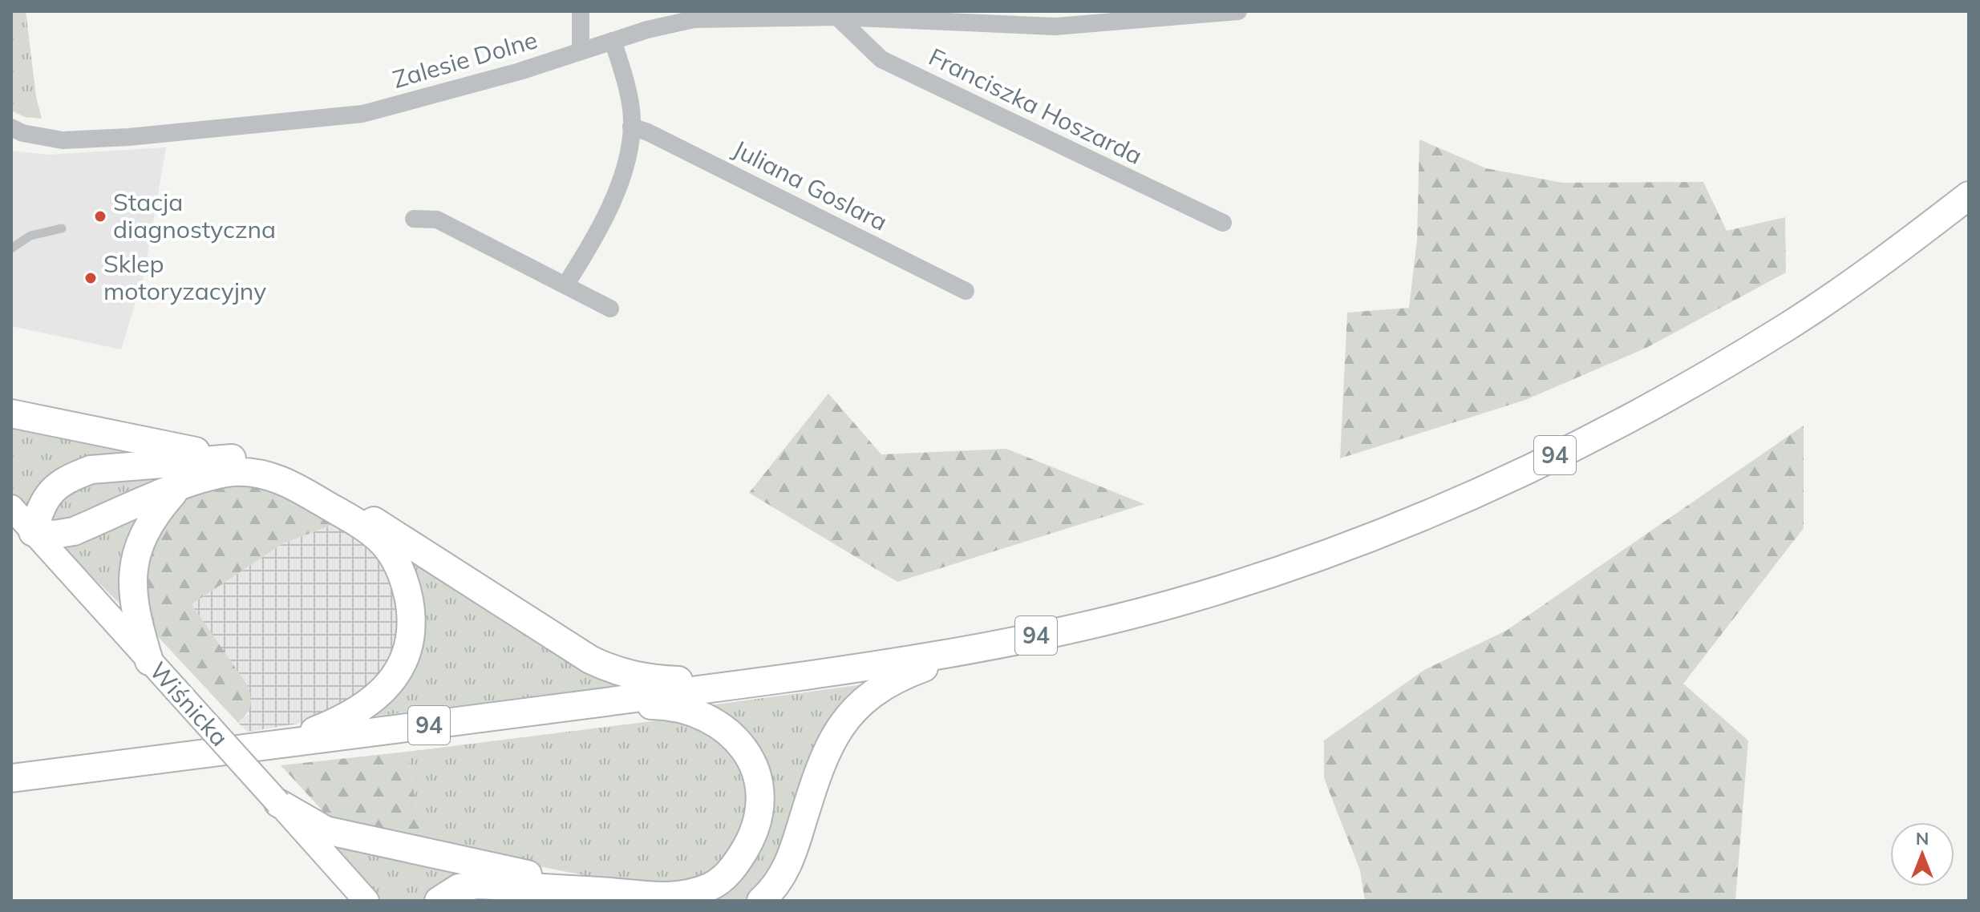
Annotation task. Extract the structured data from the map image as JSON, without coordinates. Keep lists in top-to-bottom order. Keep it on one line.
{"streets":{"main road":["94","Wiśnicka"],"street":["Zalesie Dolne","Franciszka Hoszarda","Juliana Goslara"]},"crossings":[["Zalesie Dolne","Franciszka Hoszarda"]],"places":["Stacja diagnostyczna","Sklep motoryzacyjny"],"north":"top"}
